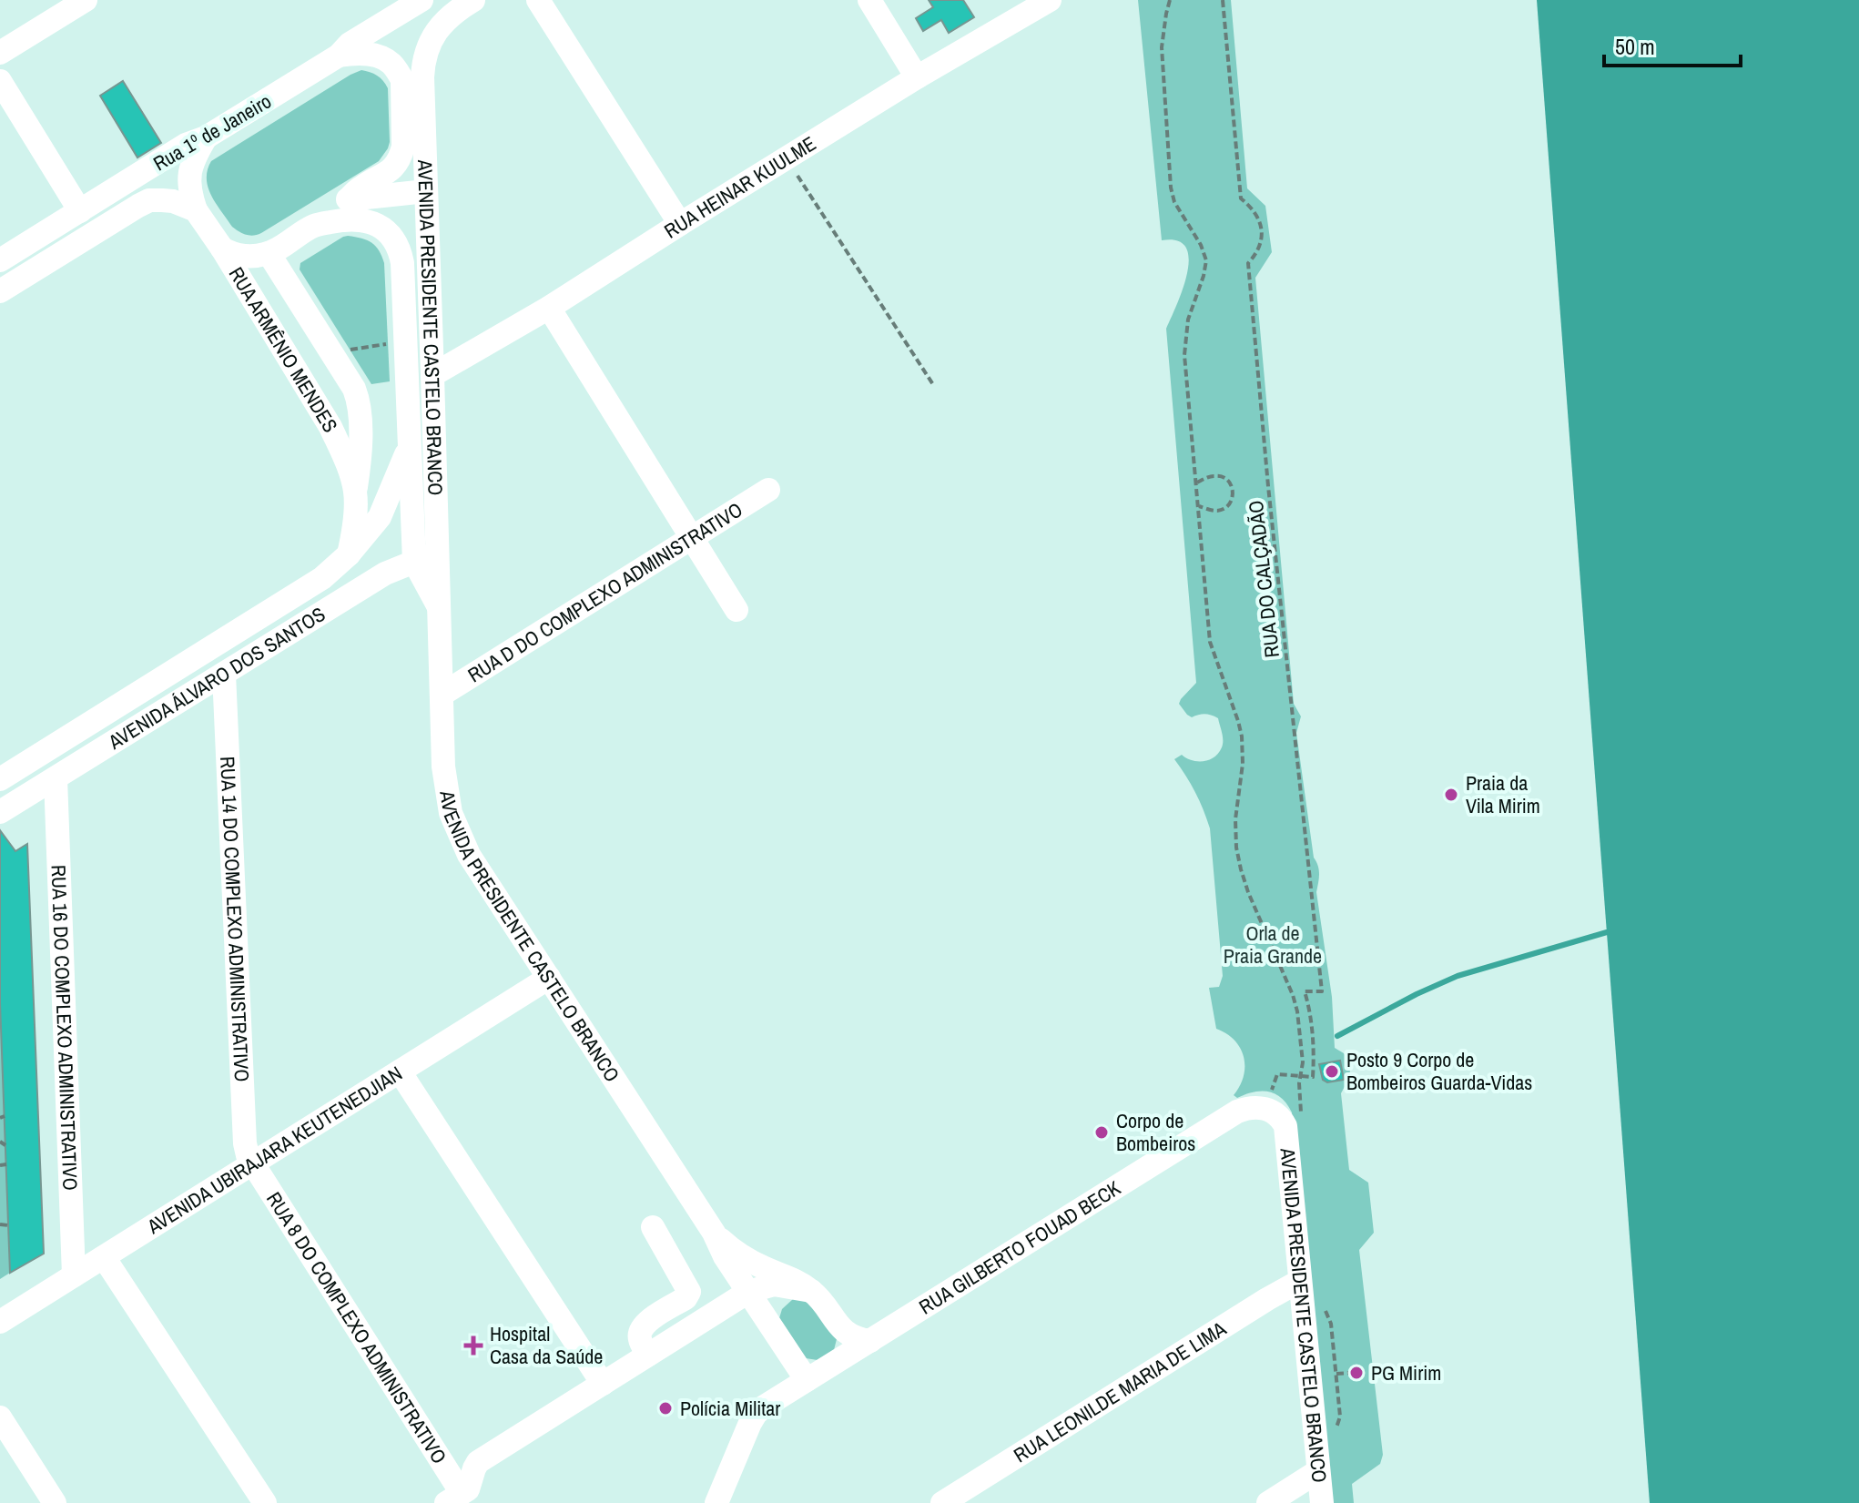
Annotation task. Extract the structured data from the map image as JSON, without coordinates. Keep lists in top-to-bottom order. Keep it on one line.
{"streets":{"street":["Rua 1º de Janeiro","RUA HEINAR KUULME","AVENIDA PRESIDENTE CASTELO BRANCO","RUA ARMÊNIO MENDES","RUA D DO COMPLEXO ADMINISTRATIVO","AVENIDA ÁLVARO DOS SANTOS","RUA 14 DO COMPLEXO ADMINISTRATIVO","RUA 16 DO COMPLEXO ADMINISTRATIVO","AVENIDA UBIRAJARA KEUTENEDJIAN","RUA GILBERTO FOUAD BECK","RUA 8 DO COMPLEXO ADMINISTRATIVO","RUA LEONILDE MARIA DE LIMA"],"path":["RUA DO CALÇADÃO"]},"crossings":[["RUA HEINAR KUULME","AVENIDA PRESIDENTE CASTELO BRANCO"],["AVENIDA PRESIDENTE CASTELO BRANCO","RUA D DO COMPLEXO ADMINISTRATIVO"],["AVENIDA PRESIDENTE CASTELO BRANCO","AVENIDA ÁLVARO DOS SANTOS"],["AVENIDA PRESIDENTE CASTELO BRANCO","AVENIDA UBIRAJARA KEUTENEDJIAN"],["AVENIDA PRESIDENTE CASTELO BRANCO","RUA GILBERTO FOUAD BECK"],["AVENIDA PRESIDENTE CASTELO BRANCO","RUA LEONILDE MARIA DE LIMA"],["RUA ARMÊNIO MENDES","AVENIDA ÁLVARO DOS SANTOS"],["AVENIDA ÁLVARO DOS SANTOS","RUA 14 DO COMPLEXO ADMINISTRATIVO"],["AVENIDA ÁLVARO DOS SANTOS","RUA 16 DO COMPLEXO ADMINISTRATIVO"],["RUA 14 DO COMPLEXO ADMINISTRATIVO","AVENIDA UBIRAJARA KEUTENEDJIAN"],["RUA 14 DO COMPLEXO ADMINISTRATIVO","RUA 8 DO COMPLEXO ADMINISTRATIVO"],["RUA 16 DO COMPLEXO ADMINISTRATIVO","AVENIDA UBIRAJARA KEUTENEDJIAN"],["AVENIDA UBIRAJARA KEUTENEDJIAN","RUA 8 DO COMPLEXO ADMINISTRATIVO"]],"parks":["Orla de Praia Grande"],"places":{"other":["Praia da Vila Mirim","Posto 9 Corpo de Bombeiros Guarda-Vidas","Corpo de Bombeiros","PG Mirim","Polícia Militar"],"health":["Hospital Casa da Saúde"]},"scale_bar":"50 m"}
